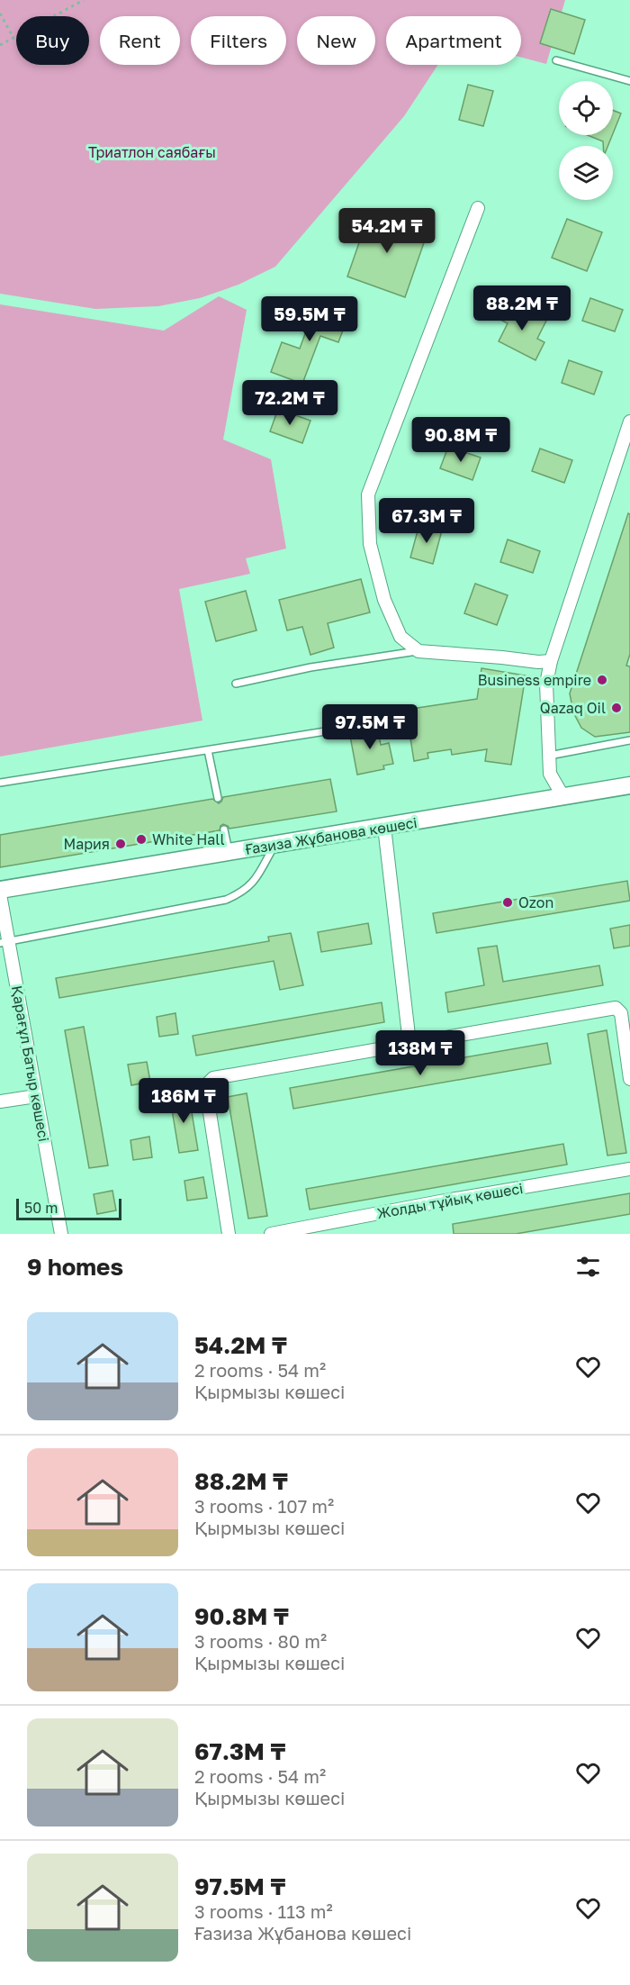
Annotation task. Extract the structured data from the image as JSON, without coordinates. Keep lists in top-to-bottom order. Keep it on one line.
{"streets":{"street":["Ғазиза Жұбанова көшесі","Қарағұл Батыр көшесі","Жолды тұйық көшесі"]},"parks":["Триатлон саябағы"],"places":["Business empire","Qazaq Oil","White Hall","Мария","Ozon"],"scale_bar":"50 m","page":{"chip":["Buy","Rent","Filters","New","Apartment"],"price":["54.2M ₸","88.2M ₸","59.5M ₸","72.2M ₸","90.8M ₸","67.3M ₸","97.5M ₸","138M ₸","186M ₸"],"scale":"50 m","heading":"9 homes","list":[{"name":"54.2M ₸","note":"2 rooms · 54 m² · Қырмызы көшесі"},{"name":"88.2M ₸","note":"3 rooms · 107 m² · Қырмызы көшесі"},{"name":"90.8M ₸","note":"3 rooms · 80 m² · Қырмызы көшесі"},{"name":"67.3M ₸","note":"2 rooms · 54 m² · Қырмызы көшесі"},{"name":"97.5M ₸","note":"3 rooms · 113 m² · Ғазиза Жұбанова көшесі"}]}}
